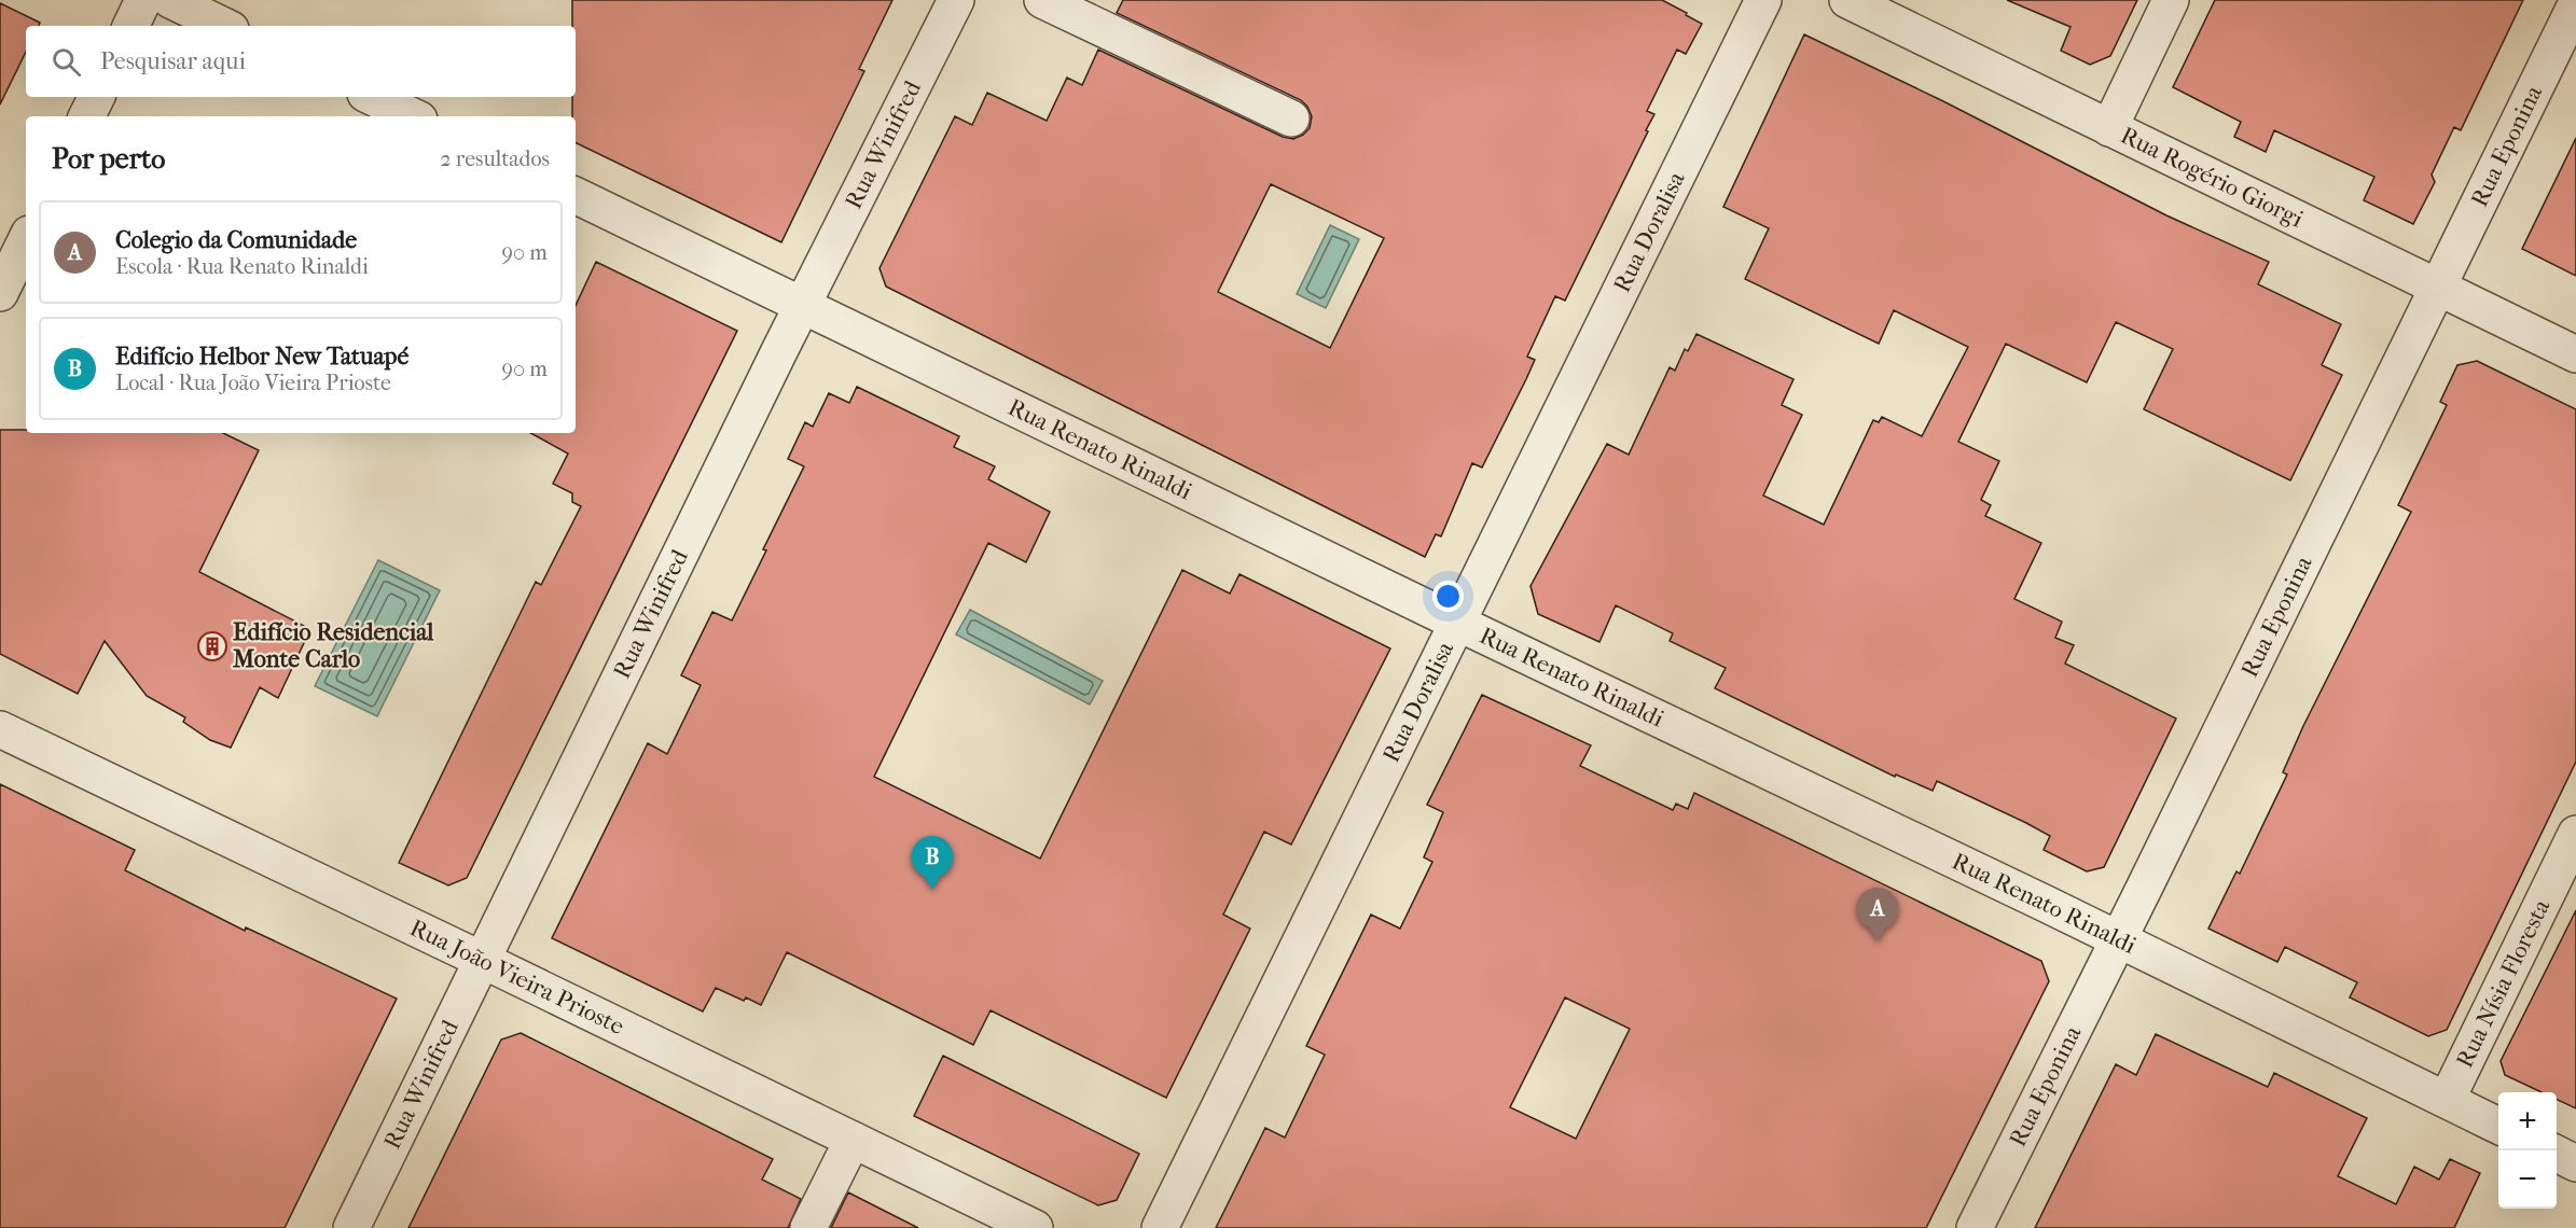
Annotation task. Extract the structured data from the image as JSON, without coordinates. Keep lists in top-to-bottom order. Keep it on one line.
{"streets":{"street":["Rua Winifred","Rua Eponina","Rua Rogério Giorgi","Rua Doralisa","Rua Renato Rinaldi","Rua João Vieira Prioste","Rua Nísia Floresta"]},"crossings":[["Rua Winifred","Rua Renato Rinaldi"],["Rua Winifred","Rua João Vieira Prioste"],["Rua Eponina","Rua Rogério Giorgi"],["Rua Eponina","Rua Renato Rinaldi"],["Rua Doralisa","Rua Renato Rinaldi"],["Rua Renato Rinaldi","Rua Nísia Floresta"]],"places":{"building":["Edifício Residencial Monte Carlo"]},"page":{"search":"Pesquisar aqui","heading":["Por perto","2 resultados"],"list":[{"mark":"A","name":"Colegio da Comunidade","note":"Escola · Rua Renato Rinaldi","value":"90 m"},{"mark":"B","name":"Edifício Helbor New Tatuapé","note":"Local · Rua João Vieira Prioste","value":"90 m"}],"pins":["B","A"],"map_buttons":["+","−"]}}
